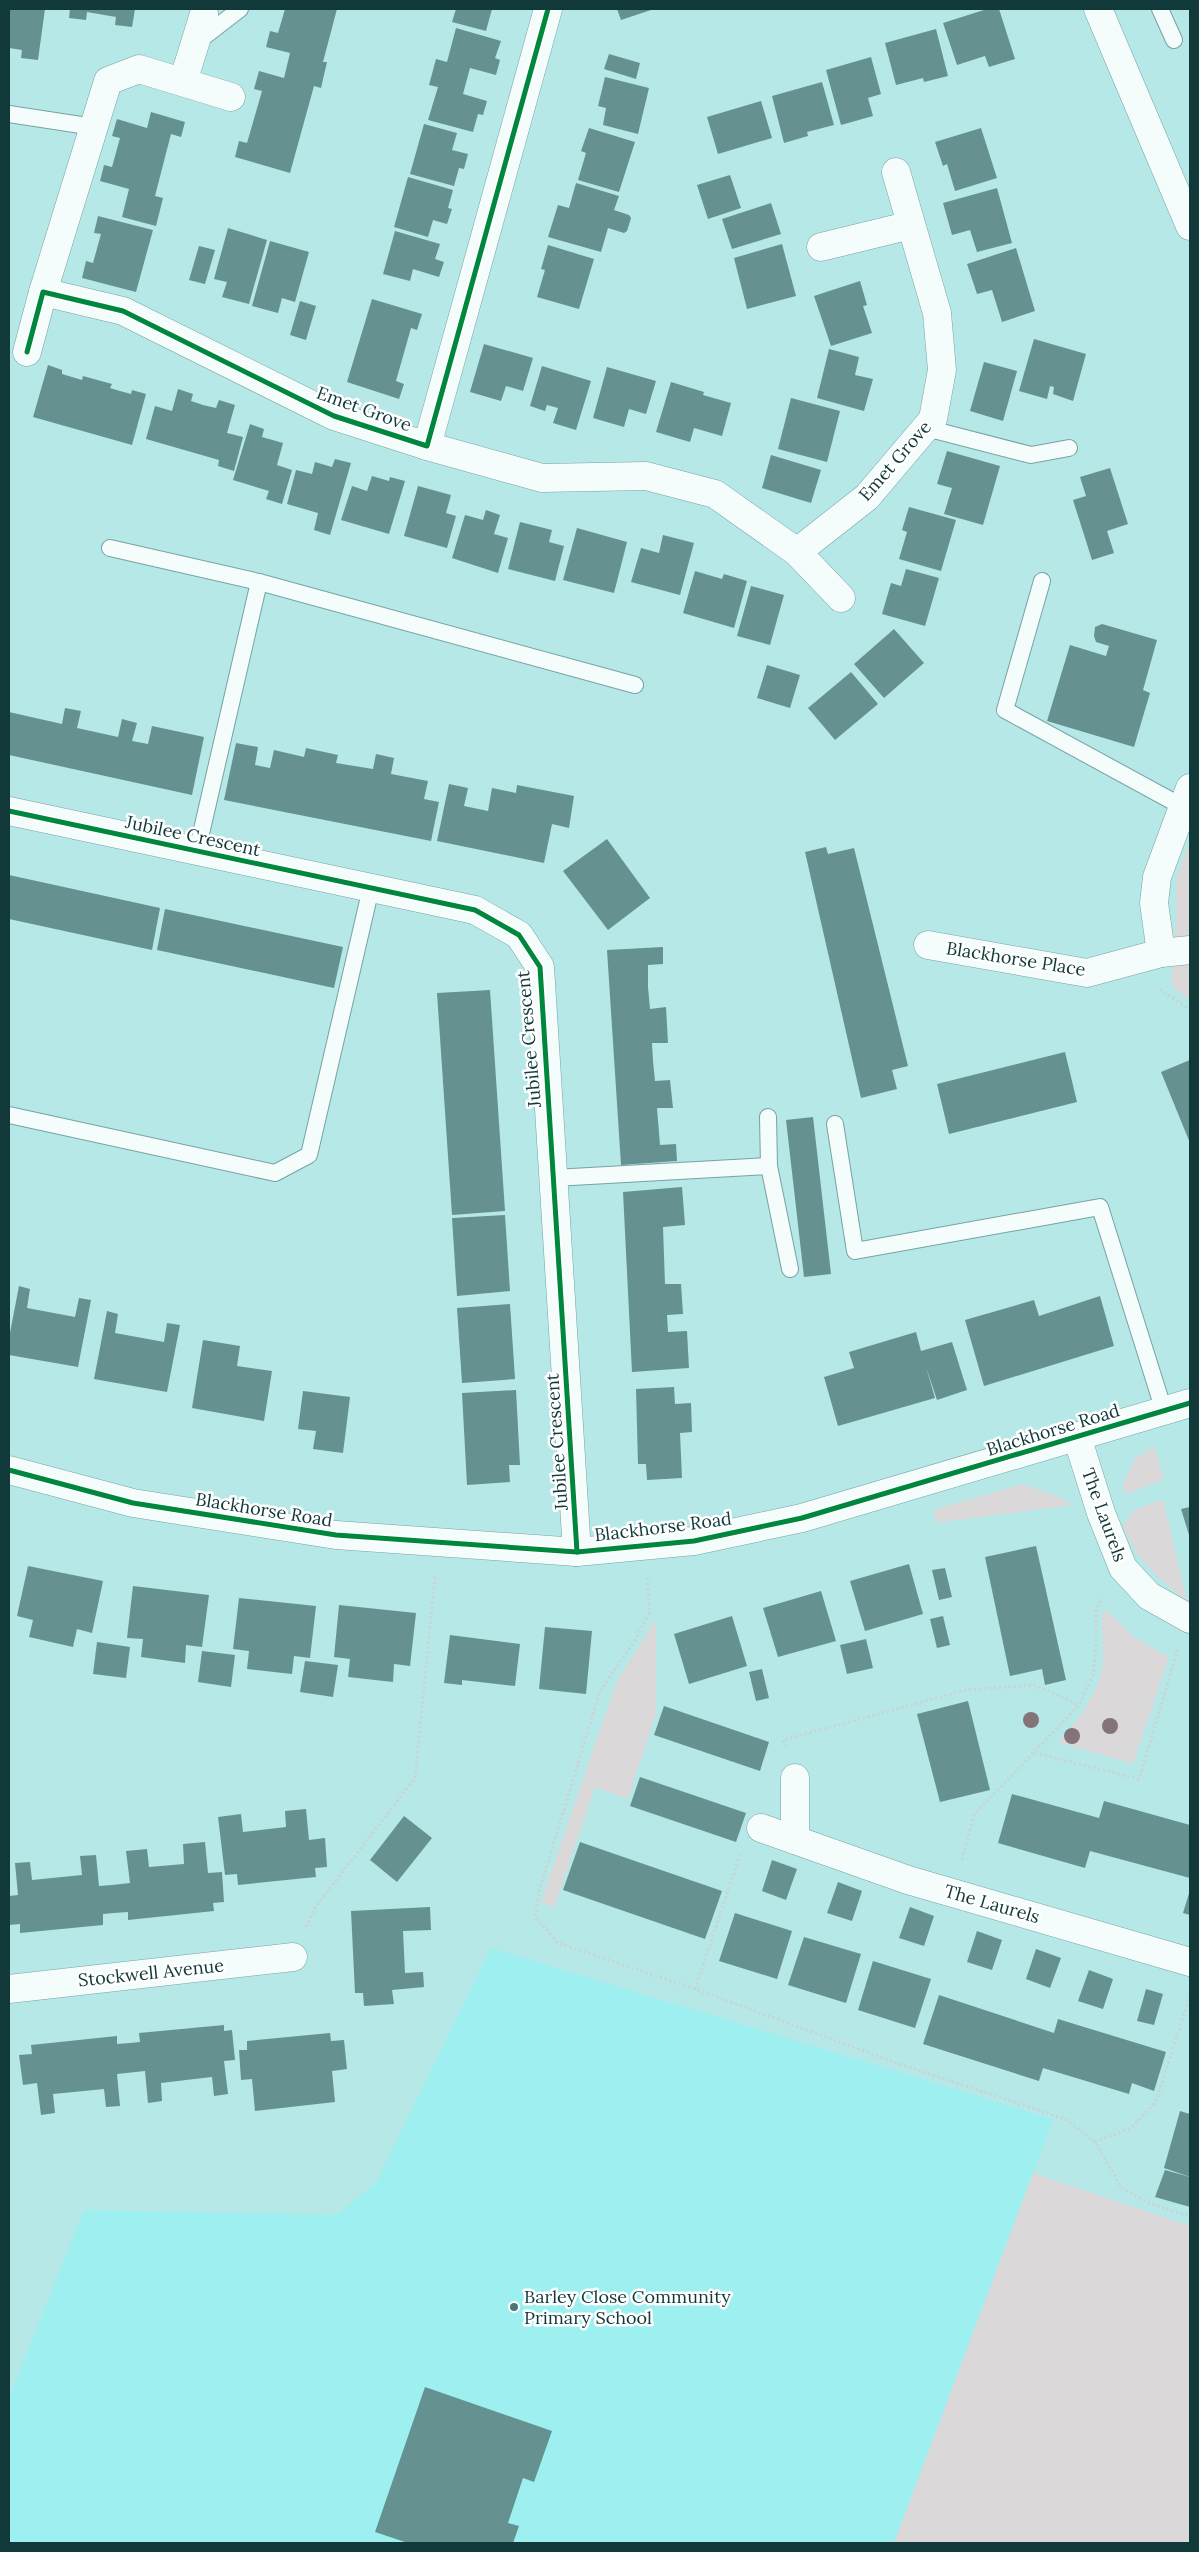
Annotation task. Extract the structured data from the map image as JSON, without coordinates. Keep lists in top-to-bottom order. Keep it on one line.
{"streets":{"street":["Emet Grove","Jubilee Crescent","Blackhorse Place","Blackhorse Road","The Laurels","Stockwell Avenue"]},"crossings":[["Jubilee Crescent","Blackhorse Road"],["Blackhorse Road","The Laurels"]],"places":["Barley Close Community Primary School"]}
